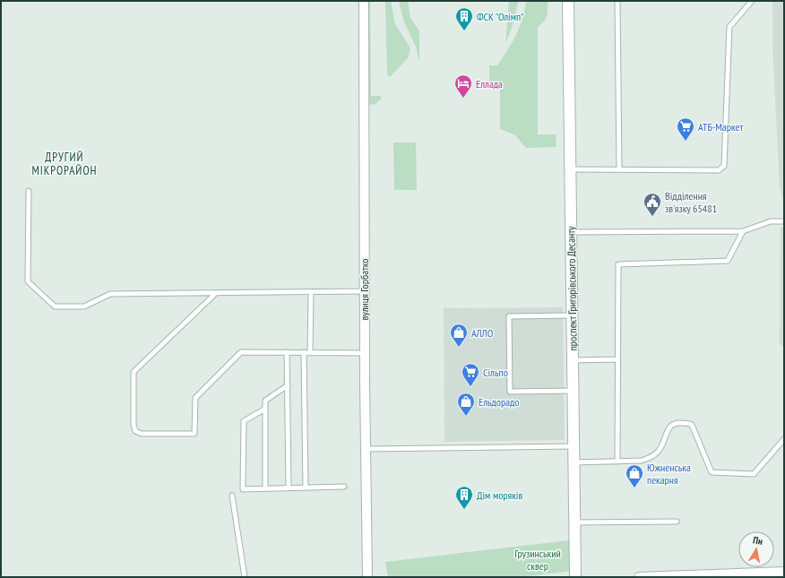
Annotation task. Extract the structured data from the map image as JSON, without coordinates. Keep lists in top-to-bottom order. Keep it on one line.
{"streets":{"street":["проспект Григорівського Десанту","вулиця Горбатко"]},"districts":["ДРУГИЙ МІКРОРАЙОН"],"parks":["Грузинський сквер"],"places":{"building":["ФСК \"Олімп\"","Дім моряків"],"hotel":["Еллада"],"supermarket":["АТБ-Маркет","Сільпо"],"public building":["Відділення зв'язку 65481"],"shop":["АЛЛО","Ельдорадо","Южненська пекарня"]},"north":"top"}
